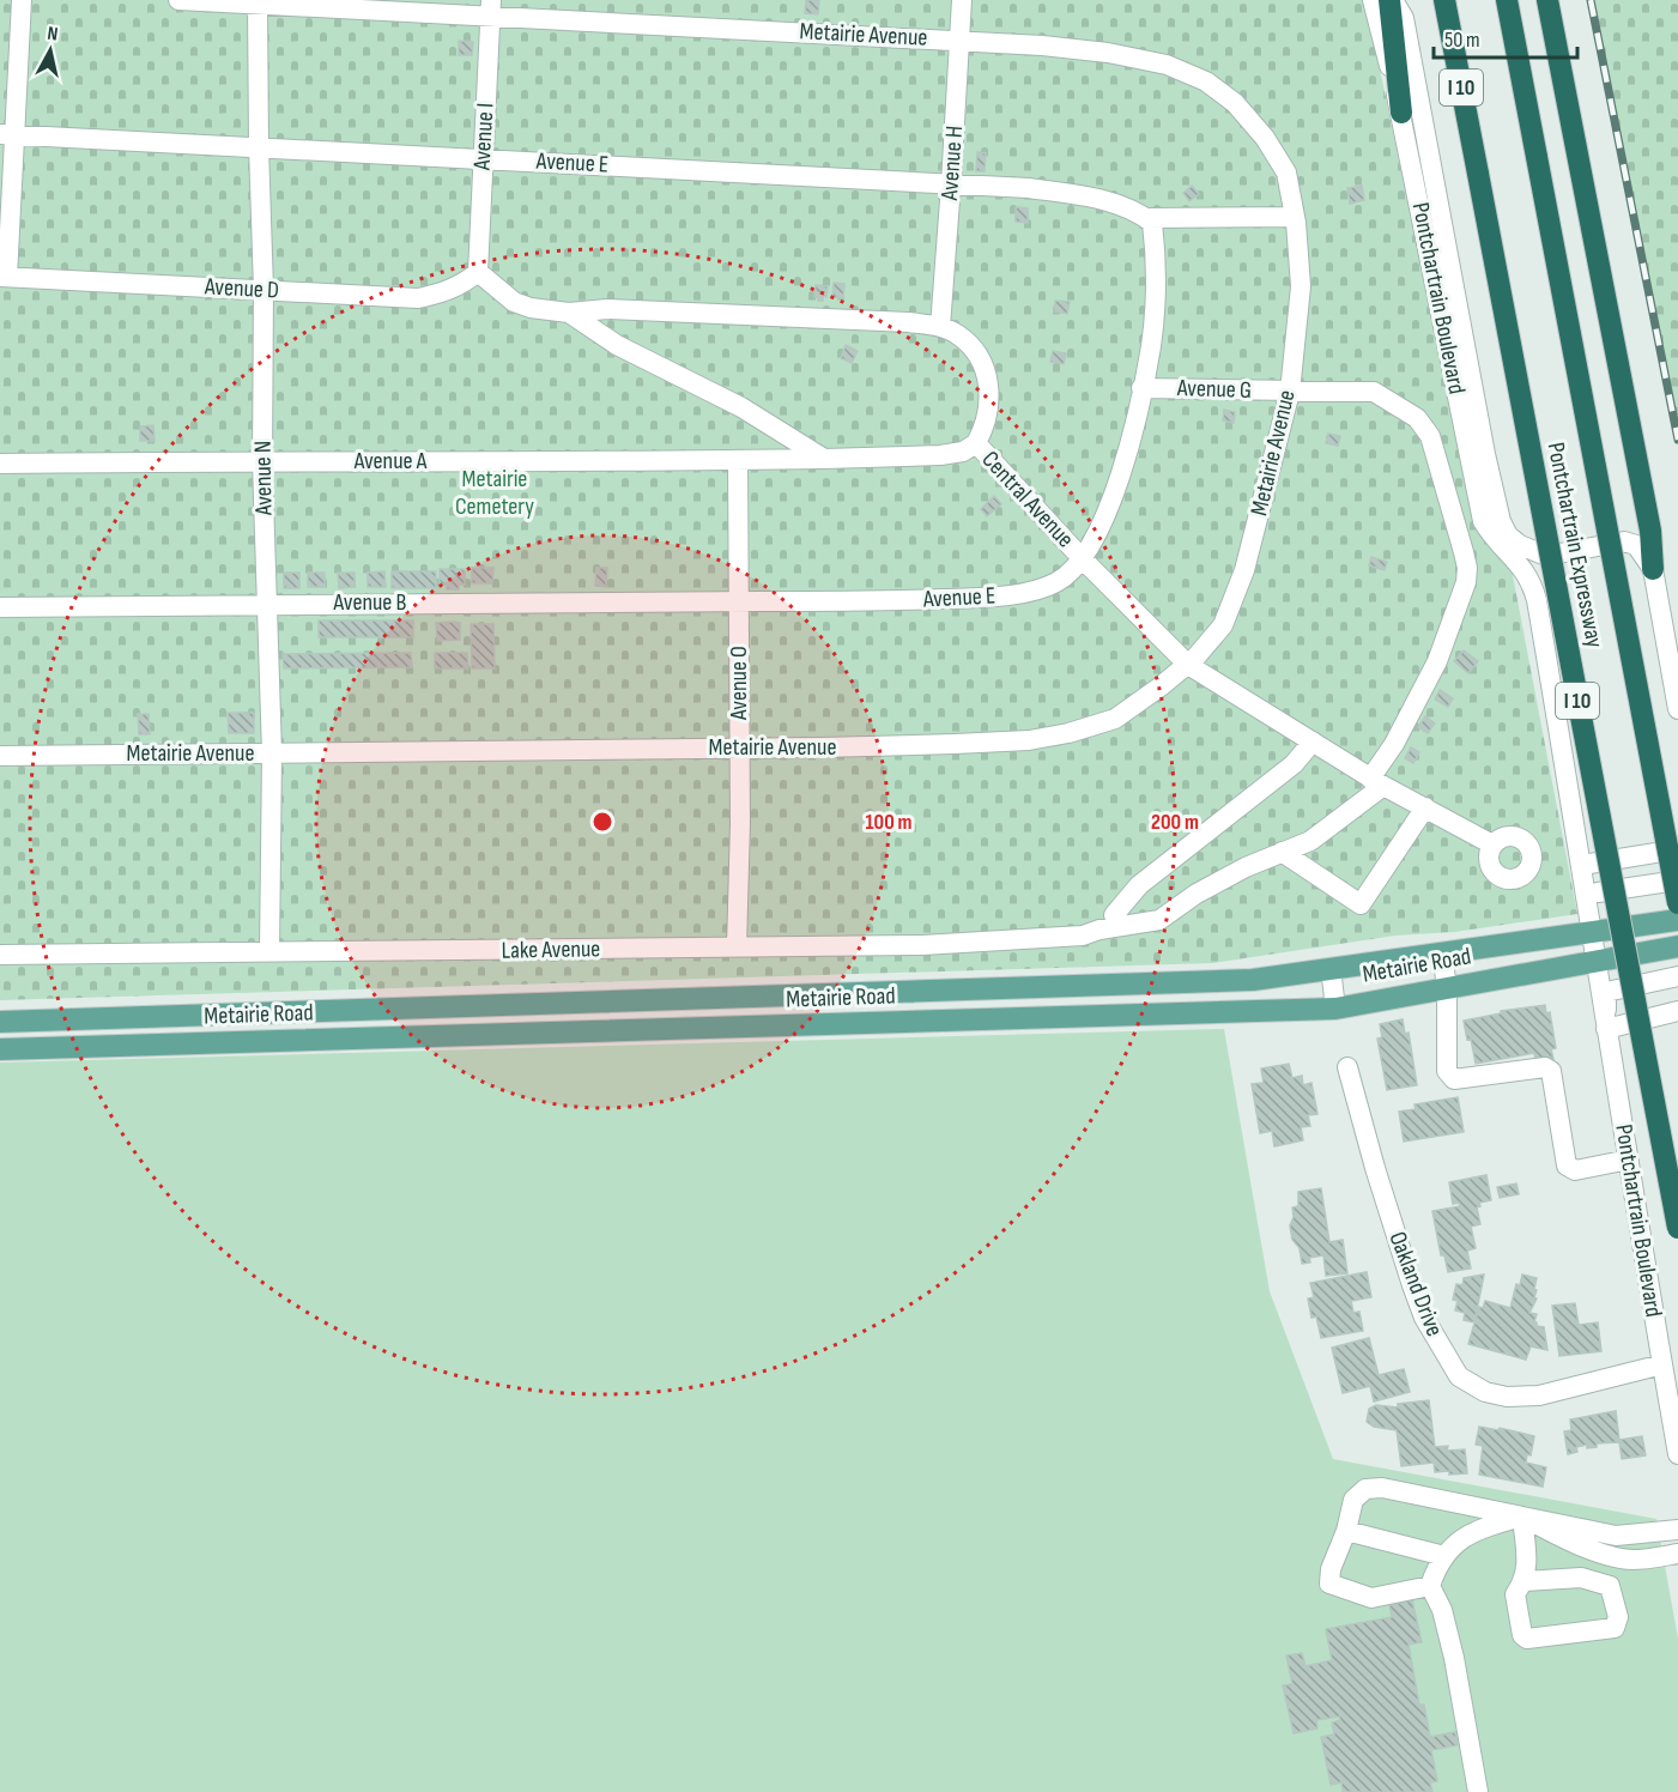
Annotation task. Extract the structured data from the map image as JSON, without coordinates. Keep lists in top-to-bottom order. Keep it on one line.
{"streets":{"highway":["I 10","Pontchartrain Expressway"],"main road":["Metairie Road"],"street":["Metairie Avenue","Avenue I","Avenue E","Avenue H","Avenue D","Pontchartrain Boulevard","Avenue G","Avenue A","Avenue N","Central Avenue","Avenue B","Avenue O","Lake Avenue","Oakland Drive"]},"crossings":[["Metairie Avenue","Avenue I"],["Metairie Avenue","Avenue E"],["Metairie Avenue","Avenue H"],["Metairie Avenue","Avenue G"],["Metairie Avenue","Avenue N"],["Metairie Avenue","Central Avenue"],["Metairie Avenue","Avenue O"],["Avenue I","Avenue E"],["Avenue I","Avenue D"],["Avenue E","Avenue H"],["Avenue E","Avenue N"],["Avenue E","Central Avenue"],["Avenue E","Avenue B"],["Avenue E","Avenue O"],["Avenue D","Avenue N"],["Pontchartrain Boulevard","Metairie Road"],["Pontchartrain Boulevard","Oakland Drive"],["Avenue G","Lake Avenue"],["Avenue A","Avenue N"],["Avenue A","Central Avenue"],["Avenue A","Avenue O"],["Avenue N","Avenue B"],["Avenue N","Lake Avenue"],["Central Avenue","Lake Avenue"],["Avenue B","Avenue O"],["Avenue O","Lake Avenue"]],"parks":["Metairie Cemetery"],"scale_bar":"50 m","north":"top","rings":["100 m","200 m"]}
